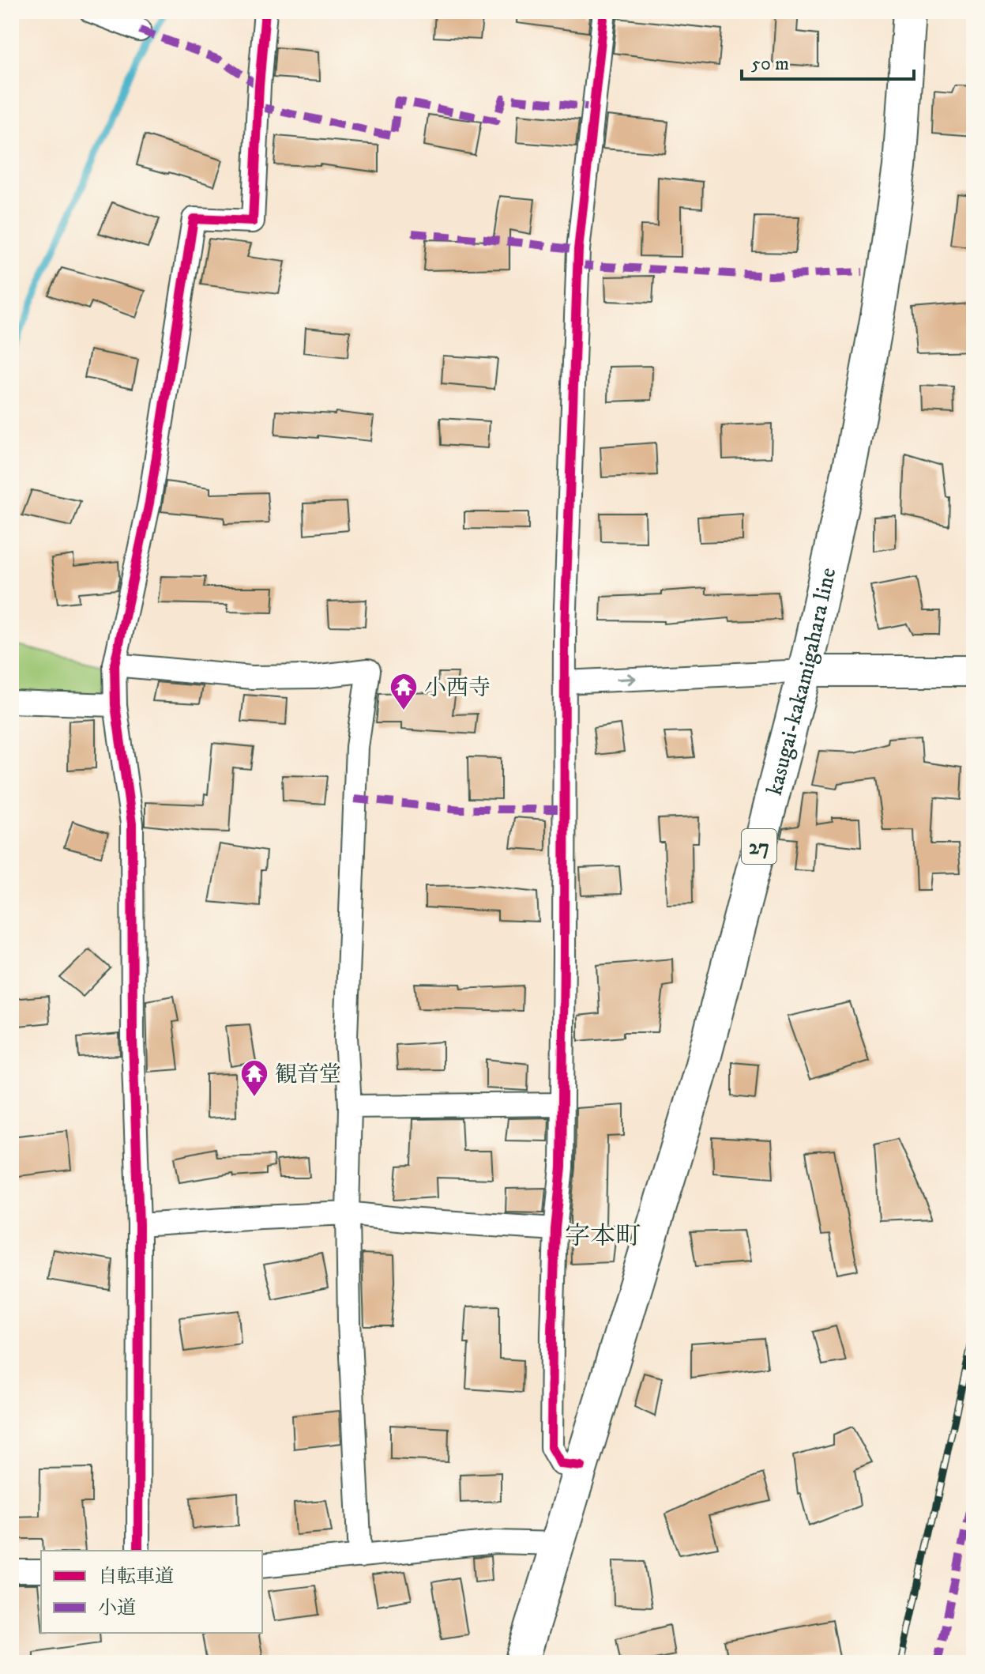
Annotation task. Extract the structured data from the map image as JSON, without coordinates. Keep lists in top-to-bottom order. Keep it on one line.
{"streets":{"main road":["kasugai-kakamigahara line","27"]},"districts":["字本町"],"places":{"temple":["小西寺","観音堂"]},"legend":["自転車道","小道"],"scale_bar":"50 m"}
